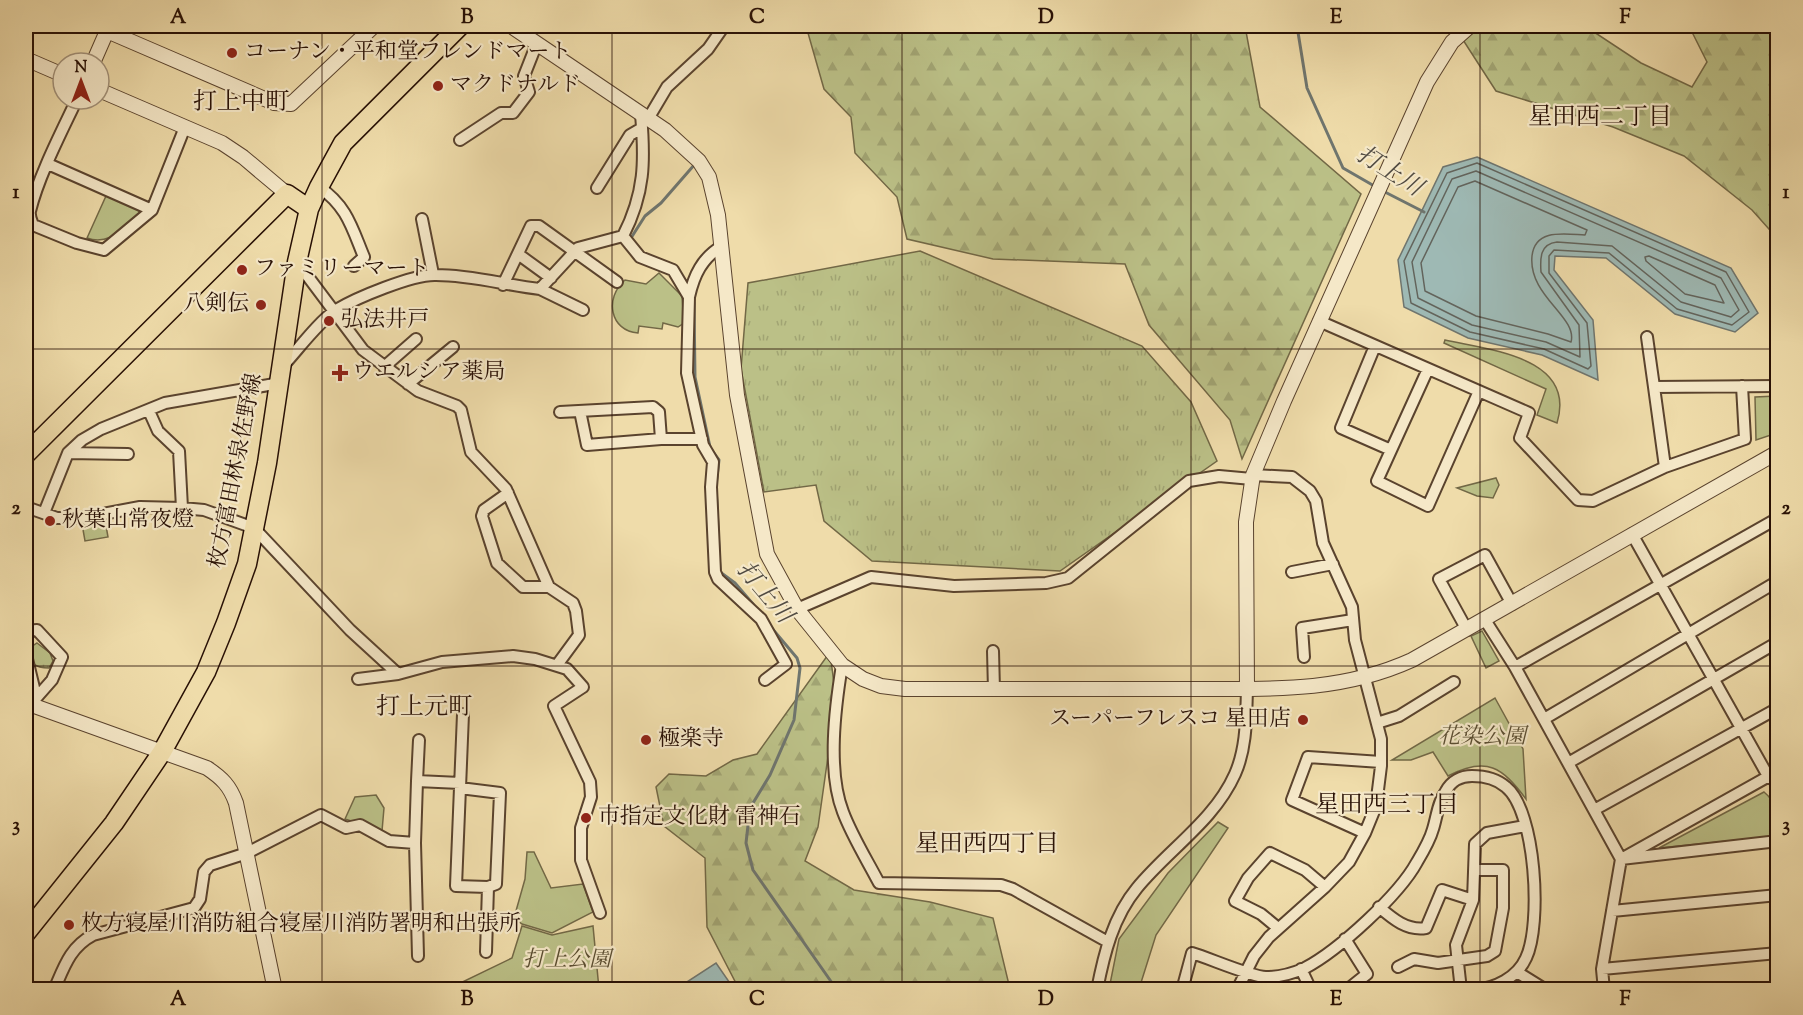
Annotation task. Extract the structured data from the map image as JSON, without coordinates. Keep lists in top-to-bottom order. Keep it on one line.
{"streets":{"main road":["枚方富田林泉佐野線"]},"districts":["打上中町","星田西二丁目","打上元町","星田西三丁目","星田西四丁目"],"water":["打上川"],"parks":["花染公園","打上公園"],"places":{"other":["コーナン・平和堂フレンドマート","マクドナルド","ファミリーマート","八剣伝","弘法井戸","秋葉山常夜燈","スーパーフレスコ 星田店","極楽寺","市指定文化財 雷神石","枚方寝屋川消防組合寝屋川消防署明和出張所"],"health":["ウエルシア薬局"]},"north":"top","grid":{"columns":["A","B","C","D","E","F"],"rows":["1","2","3"]}}
